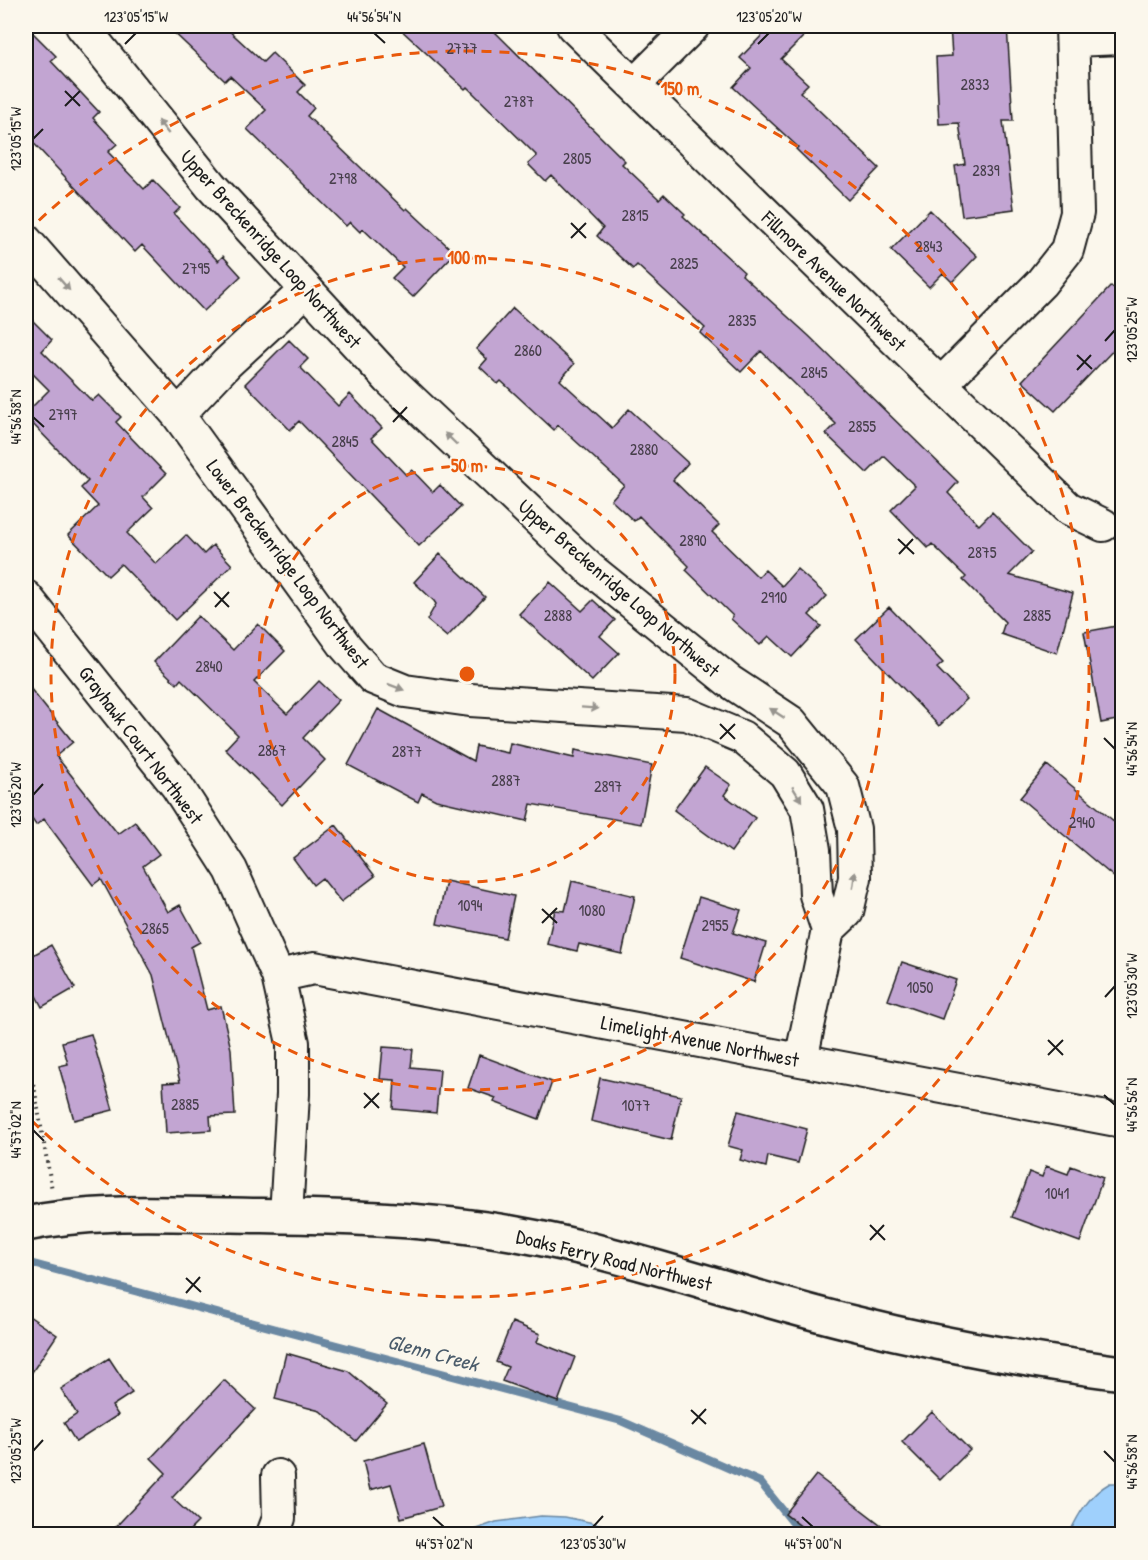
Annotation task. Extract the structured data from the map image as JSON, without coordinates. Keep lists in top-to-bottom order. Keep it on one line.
{"streets":{"main road":["Doaks Ferry Road Northwest"],"street":["Upper Breckenridge Loop Northwest","Fillmore Avenue Northwest","Lower Breckenridge Loop Northwest","Grayhawk Court Northwest","Limelight Avenue Northwest"]},"crossings":[["Upper Breckenridge Loop Northwest","Lower Breckenridge Loop Northwest"],["Grayhawk Court Northwest","Limelight Avenue Northwest"],["Grayhawk Court Northwest","Doaks Ferry Road Northwest"]],"one_way":["Upper Breckenridge Loop Northwest","Lower Breckenridge Loop Northwest"],"water":["Glenn Creek"],"house_numbers":["2777","2833","2787","2805","2839","2798","2815","2843","2825","2795","2835","2860","2845","2797","2855","2845","2880","2890","2875","2910","2888","2885","2840","2867","2877","2887","2897","2940","1094","1080","2955","2865","1050","2885","1077","1041"],"coordinates":["123°05'15\"W","44°56'54\"N","123°05'20\"W","123°05'25\"W","44°56'58\"N","123°05'30\"W","44°56'56\"N","44°57'02\"N","44°57'00\"N"],"rings":["150 m","100 m","50 m"]}
